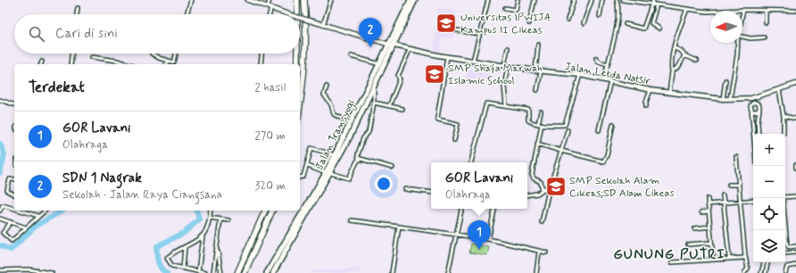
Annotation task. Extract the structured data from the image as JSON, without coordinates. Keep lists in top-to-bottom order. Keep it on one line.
{"streets":{"highway":["Jalan Transyogi"],"main road":["Jalan Letda Natsir"]},"crossings":[["Jalan Letda Natsir","Jalan Transyogi"]],"districts":["GUNUNG PUTRI"],"places":{"school or university":["Universitas IPWIJA Kampus II Cikeas","SMP Shafa Marwah Islamic School","SMP Sekolah Alam Cikeas;SD Alam Cikeas"]},"north":"left","page":{"search":"Cari di sini","pins":["2","1"],"heading":["Terdekat","2 hasil"],"list":[{"mark":"1","name":"GOR Lavani","note":"Olahraga","value":"270 m"},{"mark":"2","name":"SDN 1 Nagrak","note":"Sekolah · Jalan Raya Ciangsana","value":"320 m"}],"map_buttons":["+","−"],"popup":["GOR Lavani","Olahraga"]}}
